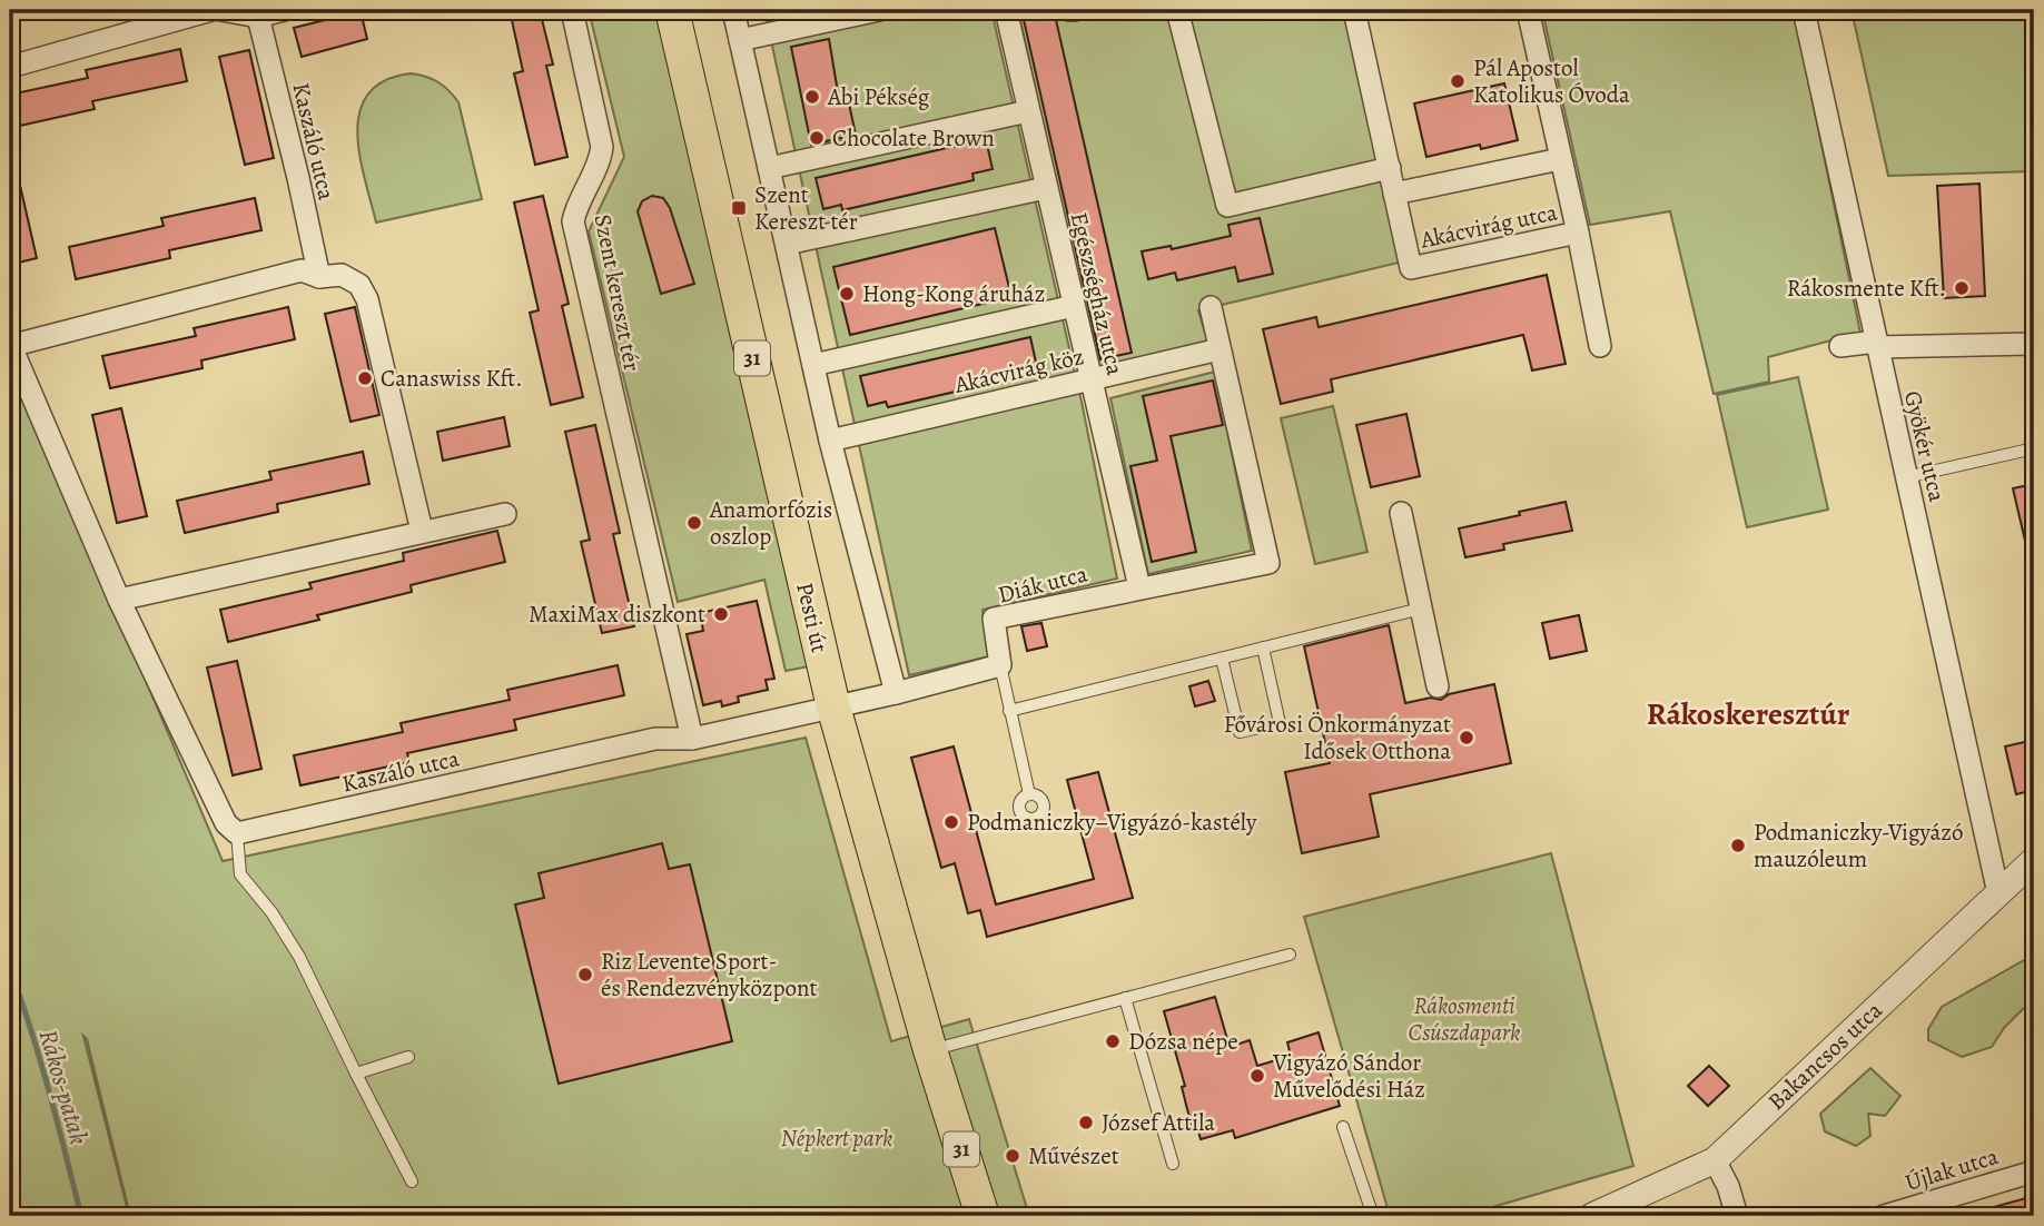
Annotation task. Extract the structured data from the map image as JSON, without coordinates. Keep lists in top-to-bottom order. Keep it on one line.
{"streets":{"main road":["31","Pesti út"],"street":["Kaszáló utca","Akácvirág utca","Szent kereszt tér","Egészségház utca","Akácvirág köz","Gyökér utca","Diák utca","Bakancsos utca","Újlak utca"]},"crossings":[["Kaszáló utca","Szent kereszt tér"],["Kaszáló utca","Pesti út"],["Egészségház utca","Akácvirág köz"],["Egészségház utca","Diák utca"],["Akácvirág köz","Diák utca"],["Gyökér utca","Bakancsos utca"]],"districts":["Rákoskeresztúr"],"water":["Rákos-patak"],"parks":["Rákosmenti Csúszdapark","Népkert park"],"places":{"other":["Pál Apostol Katolikus Óvoda","Abi Pékség","Chocolate Brown","Rákosmente Kft.","Hong-Kong áruház","Canaswiss Kft.","Anamorfózis oszlop","MaxiMax diszkont","Fővárosi Önkormányzat Idősek Otthona","Podmaniczky–Vigyázó-kastély","Podmaniczky-Vigyázó mauzóleum","Riz Levente Sport- és Rendezvényközpont","Dózsa népe","Vigyázó Sándor Művelődési Ház","József Attila","Művészet"],"transit":["Szent Kereszt tér"]}}
